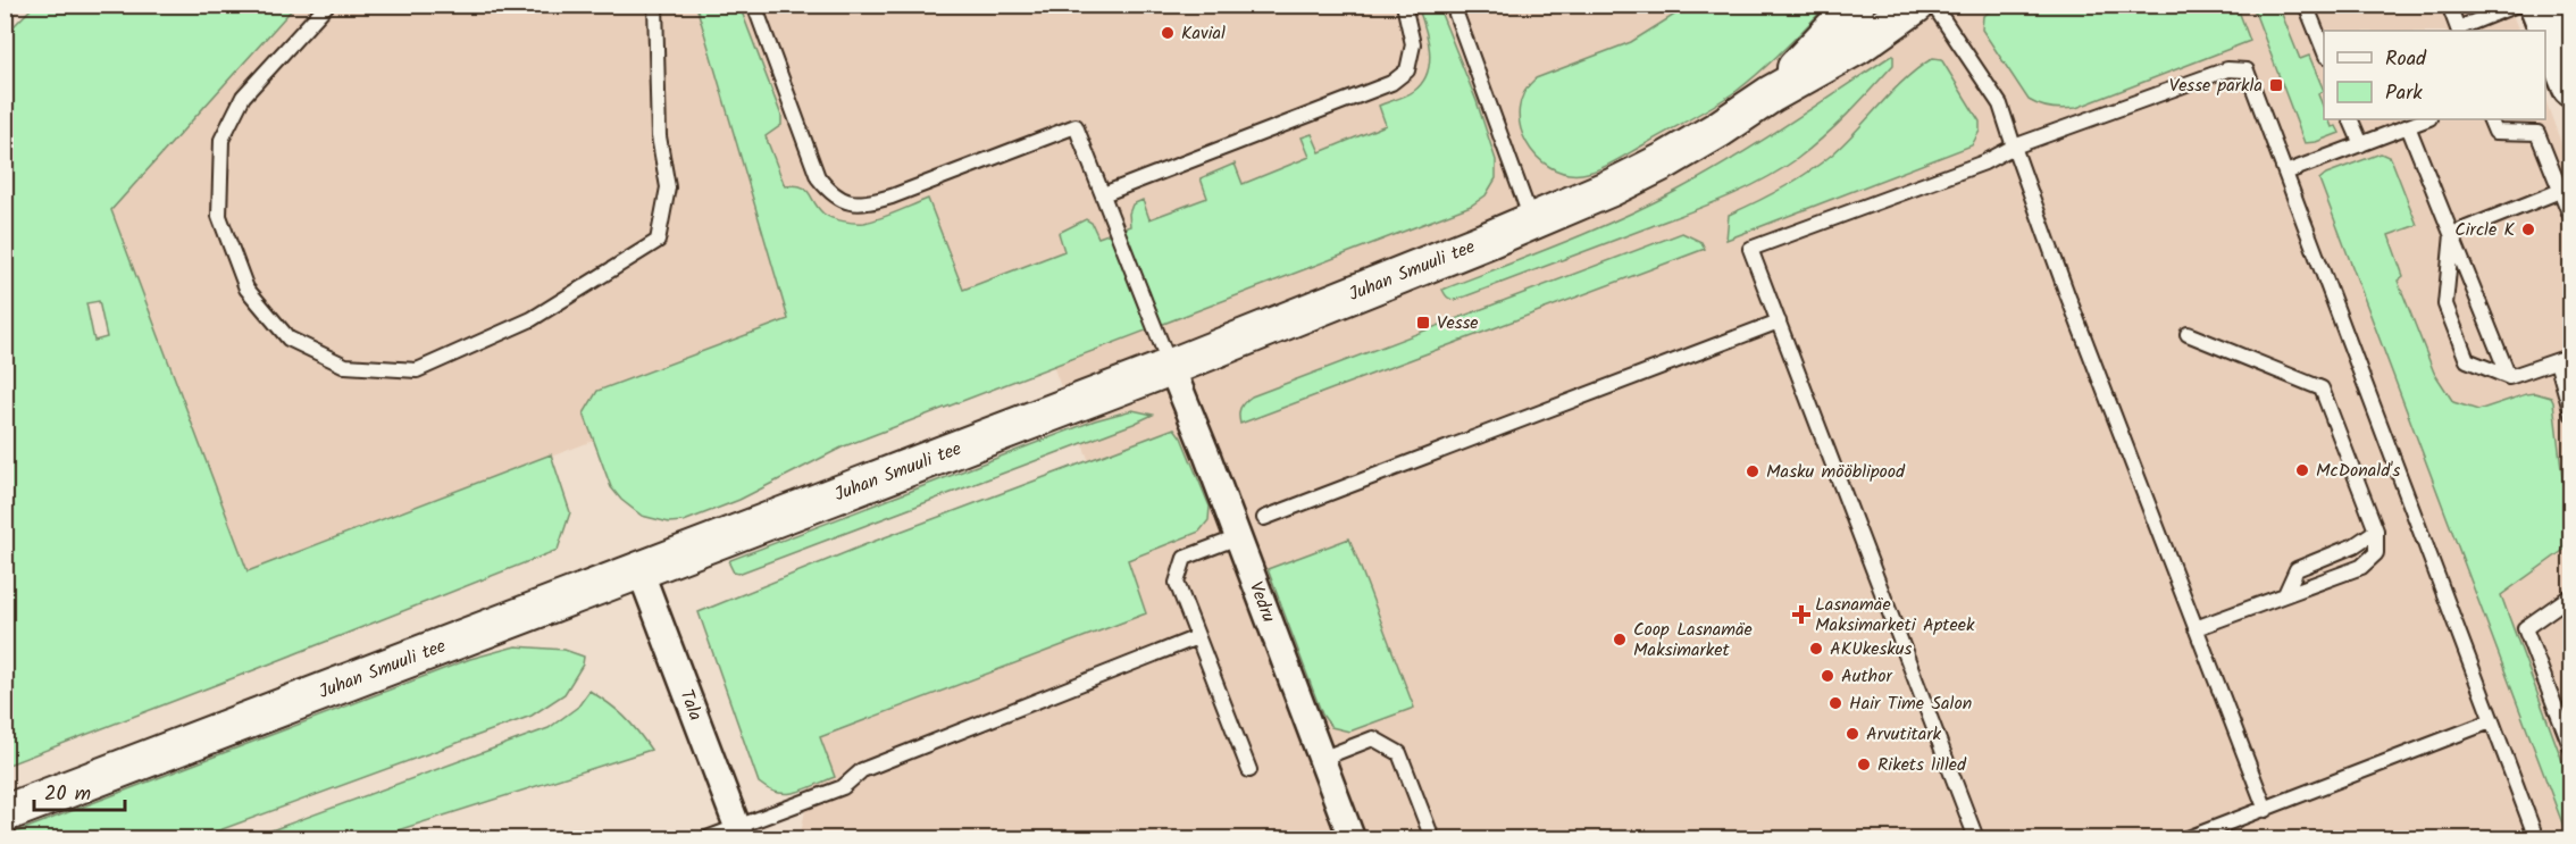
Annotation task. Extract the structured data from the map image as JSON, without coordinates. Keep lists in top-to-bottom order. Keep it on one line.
{"streets":{"main road":["Juhan Smuuli tee"],"street":["Vedru","Tala"]},"crossings":[["Juhan Smuuli tee","Vedru"],["Juhan Smuuli tee","Tala"]],"places":{"other":["Kavial","Circle K","McDonald's","Masku mööblipood","Coop Lasnamäe Maksimarket","AKUkeskus","Author","Hair Time Salon","Arvutitark","Rikets lilled"],"transit":["Vesse parkla","Vesse"],"health":["Lasnamäe Maksimarketi Apteek"]},"legend":["Road","Park"],"scale_bar":"20 m"}
